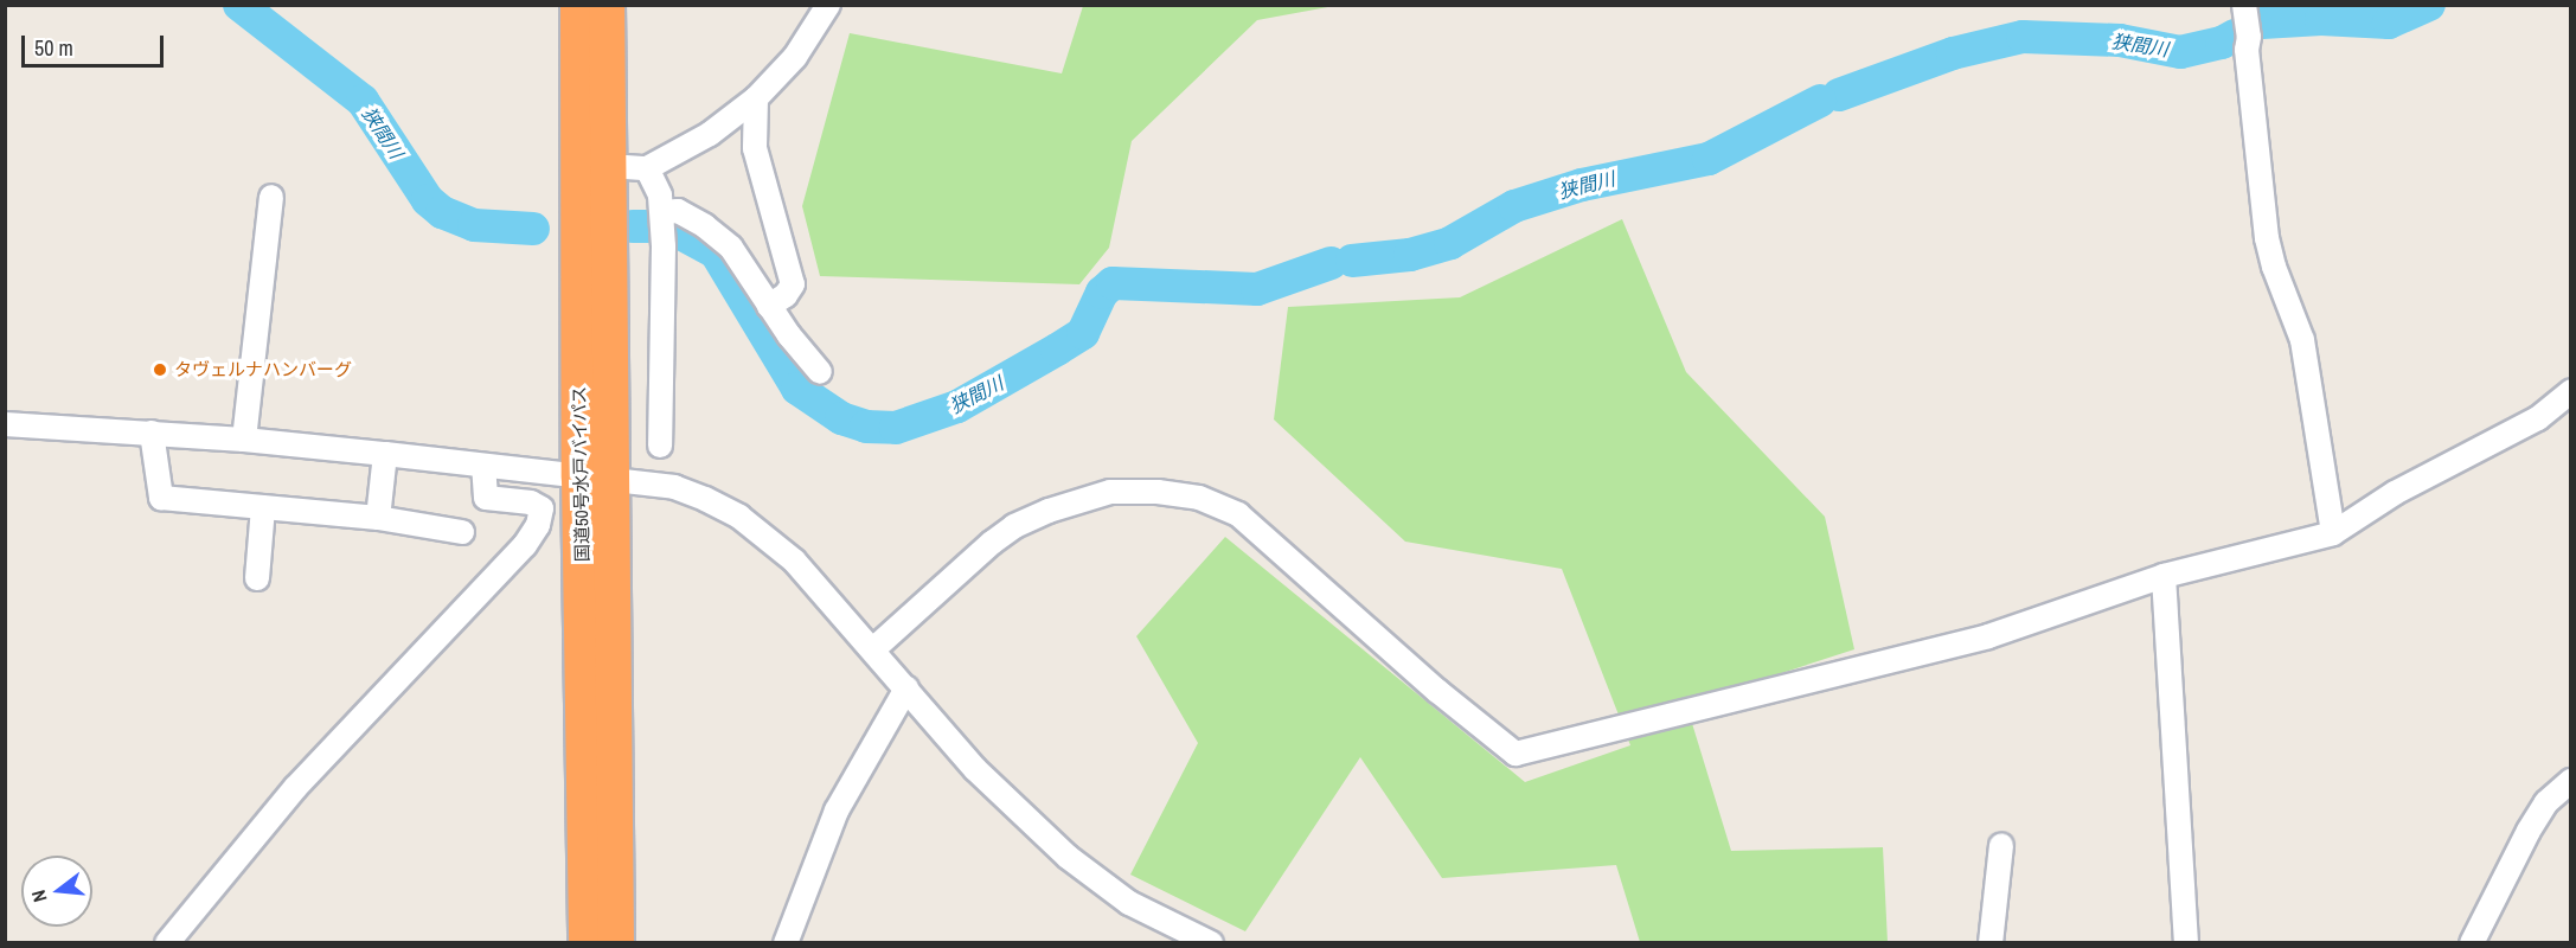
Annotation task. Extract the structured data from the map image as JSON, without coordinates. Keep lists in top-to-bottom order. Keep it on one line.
{"streets":{"highway":["国道50号水戸バイパス"]},"water":["狭間川"],"places":["タヴェルナハンバーグ"],"scale_bar":"50 m","north":"left"}
